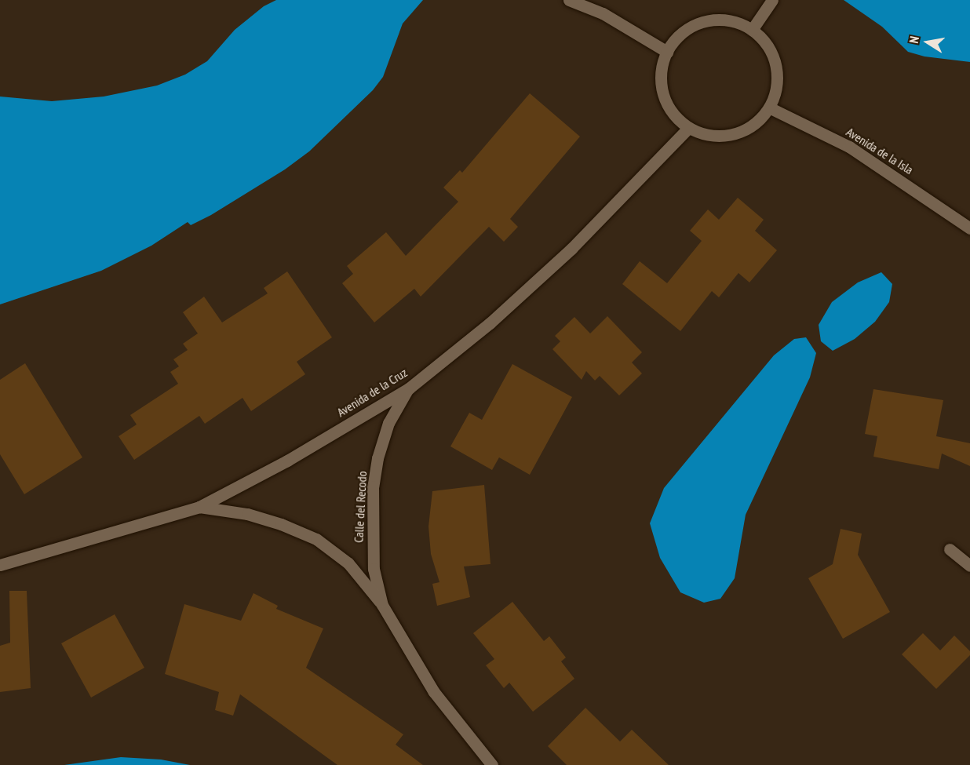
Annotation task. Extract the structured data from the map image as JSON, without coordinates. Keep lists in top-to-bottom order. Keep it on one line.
{"streets":{"street":["Avenida de la Isla","Avenida de la Cruz","Calle del Recodo"]},"crossings":[["Avenida de la Isla","Avenida de la Cruz"],["Avenida de la Cruz","Calle del Recodo"]],"north":"left"}
